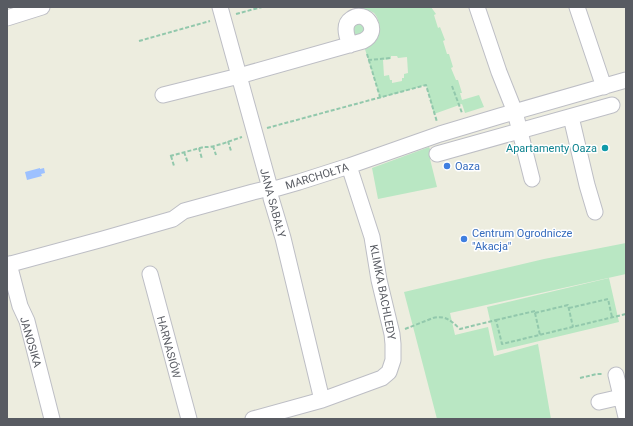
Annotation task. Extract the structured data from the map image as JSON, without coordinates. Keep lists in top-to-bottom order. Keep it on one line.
{"streets":{"street":["MARCHOŁTA","JANA SABAŁY","KLIMKA BACHLEDY","JANOSIKA","HARNASIÓW"]},"crossings":[["MARCHOŁTA","JANA SABAŁY"],["MARCHOŁTA","KLIMKA BACHLEDY"],["MARCHOŁTA","JANOSIKA"],["JANA SABAŁY","KLIMKA BACHLEDY"]],"places":["Apartamenty Oaza","Oaza","Centrum Ogrodnicze \"Akacja\""]}
